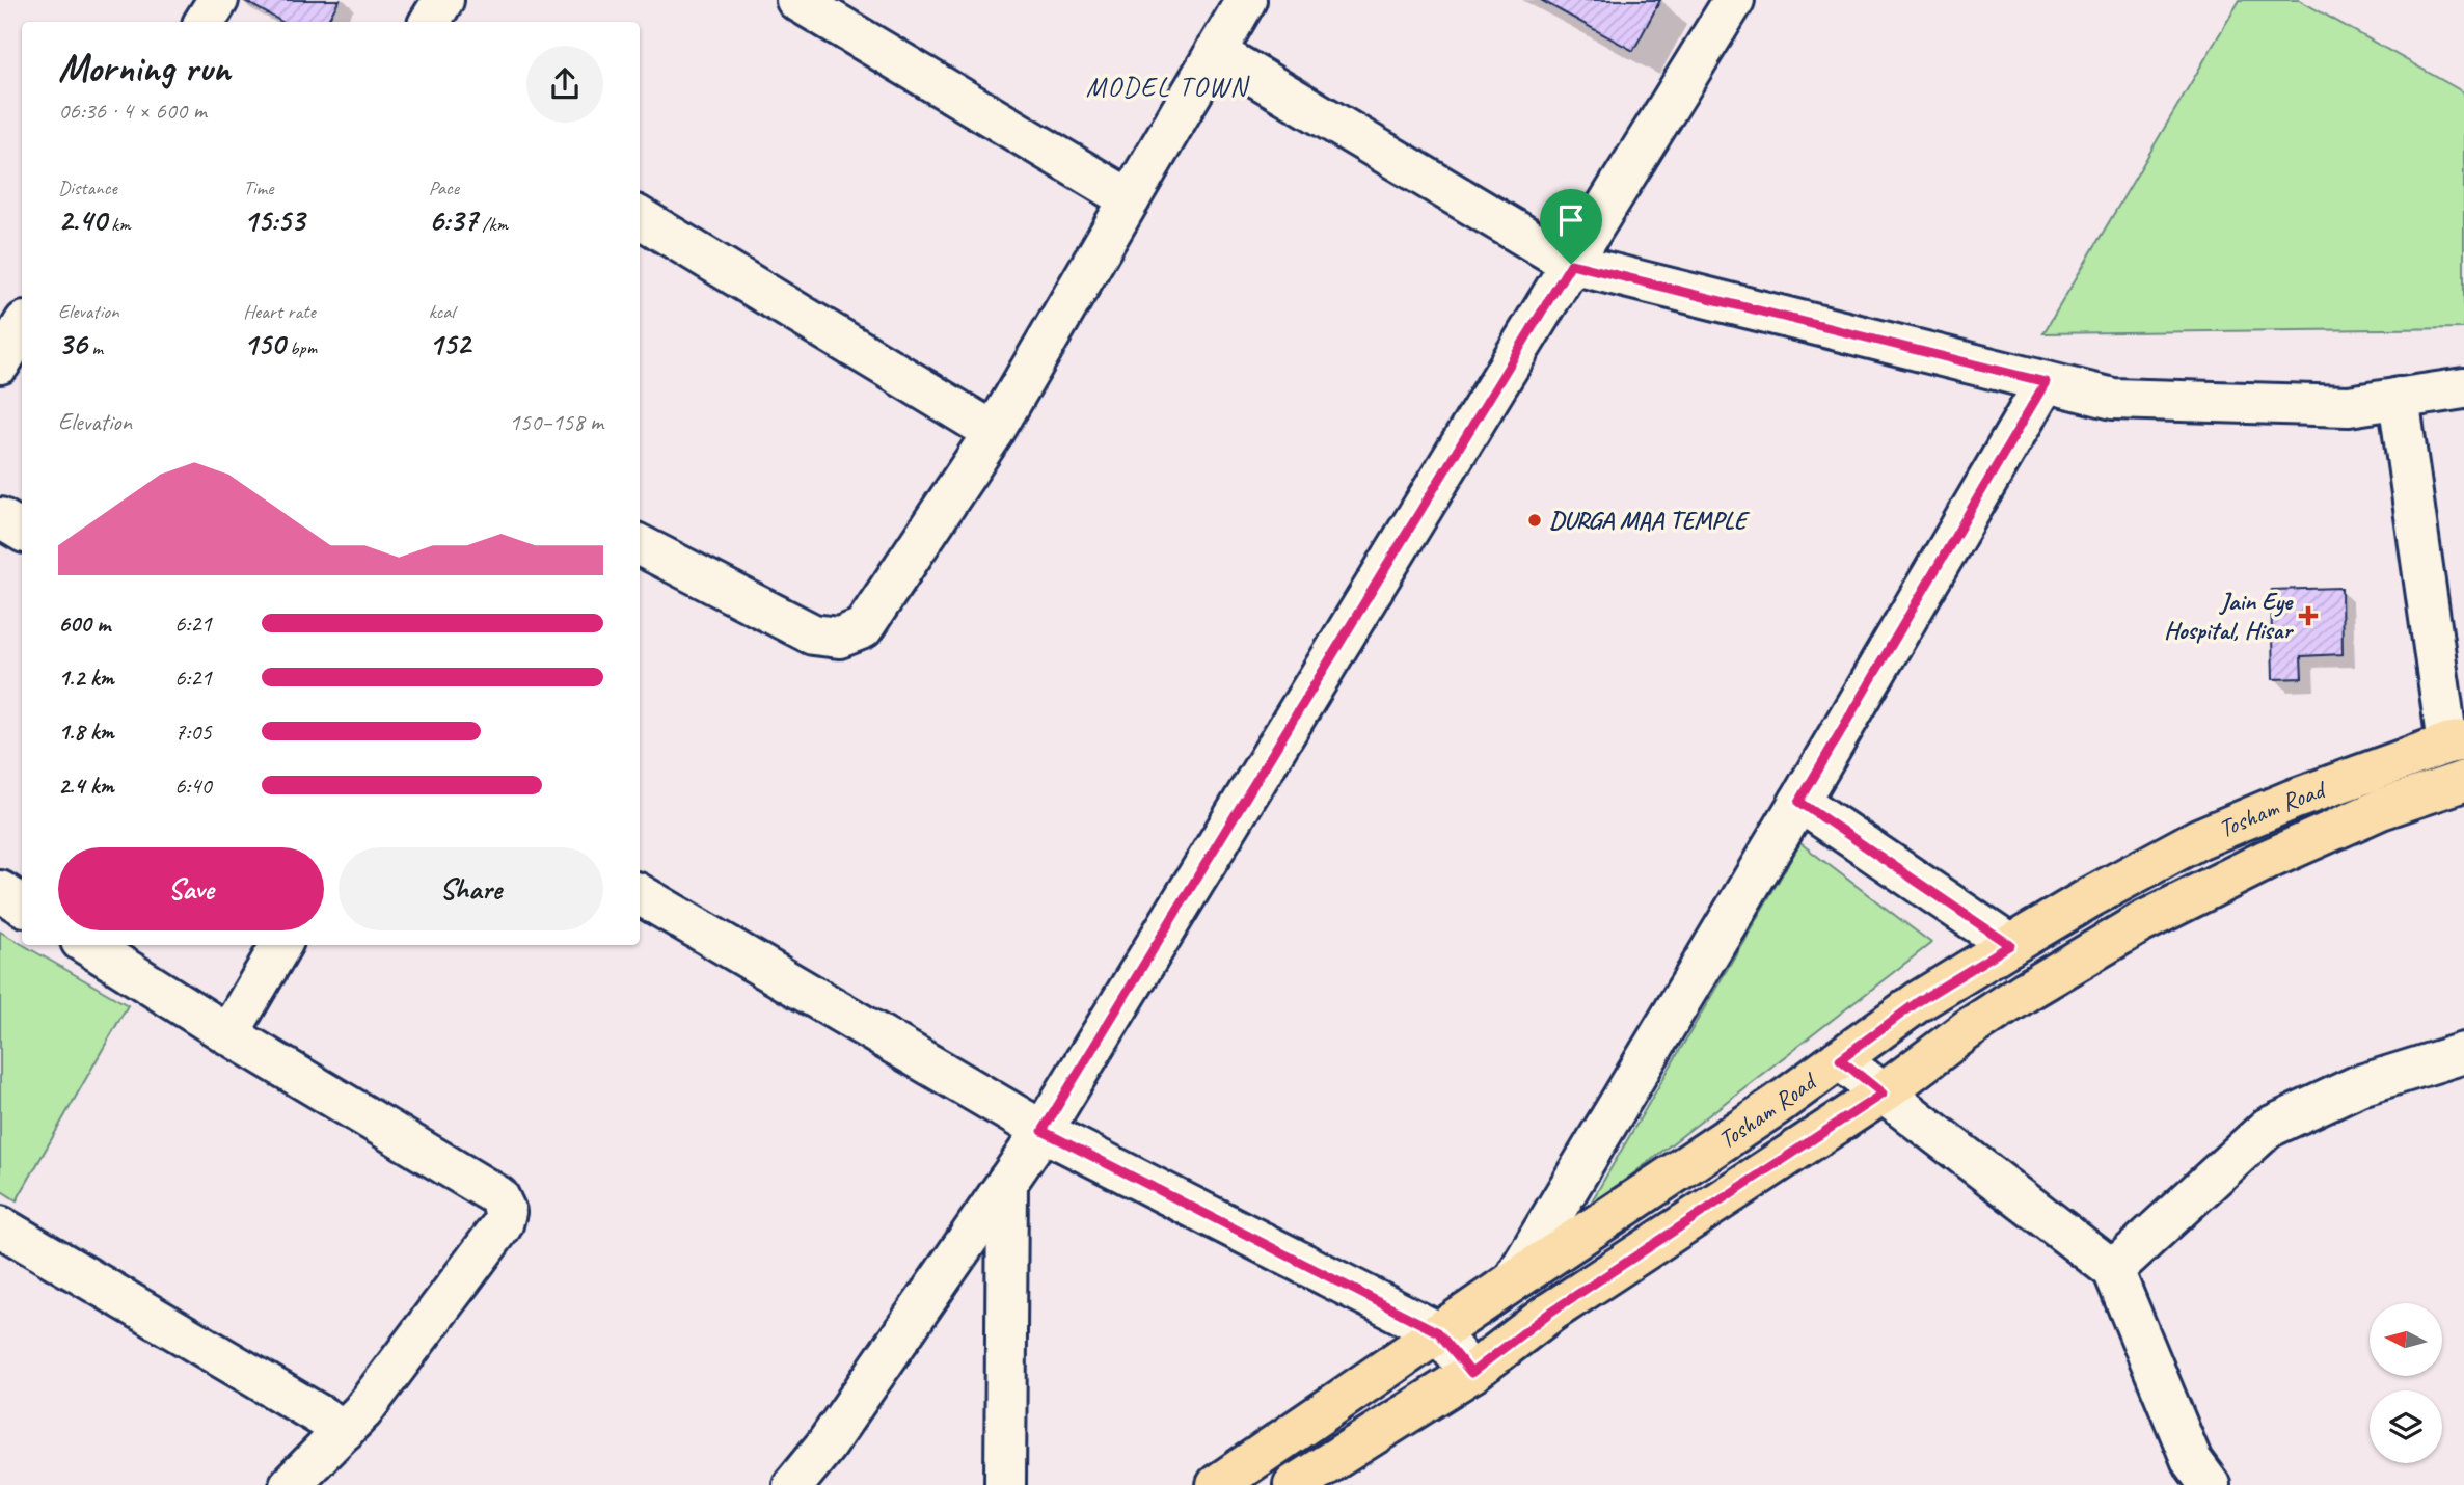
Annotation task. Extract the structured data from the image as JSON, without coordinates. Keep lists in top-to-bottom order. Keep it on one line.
{"streets":{"main road":["Tosham Road"]},"districts":["MODEL TOWN"],"places":{"other":["DURGA MAA TEMPLE"],"health":["Jain Eye Hospital, Hisar"]},"north":"left","page":{"heading":["Morning run","06:36 · 4 × 600 m"],"stats":[["Distance","2.40 km"],["Time","15:53"],["Pace","6:37 /km"],["Elevation","36 m"],["Heart rate","150 bpm"],["kcal","152"]],"chart":["Elevation","150–158 m"],"list":[{"name":"600 m","note":"6:21"},{"name":"1.2 km","note":"6:21"},{"name":"1.8 km","note":"7:05"},{"name":"2.4 km","note":"6:40"}],"buttons":["Save","Share"]}}
